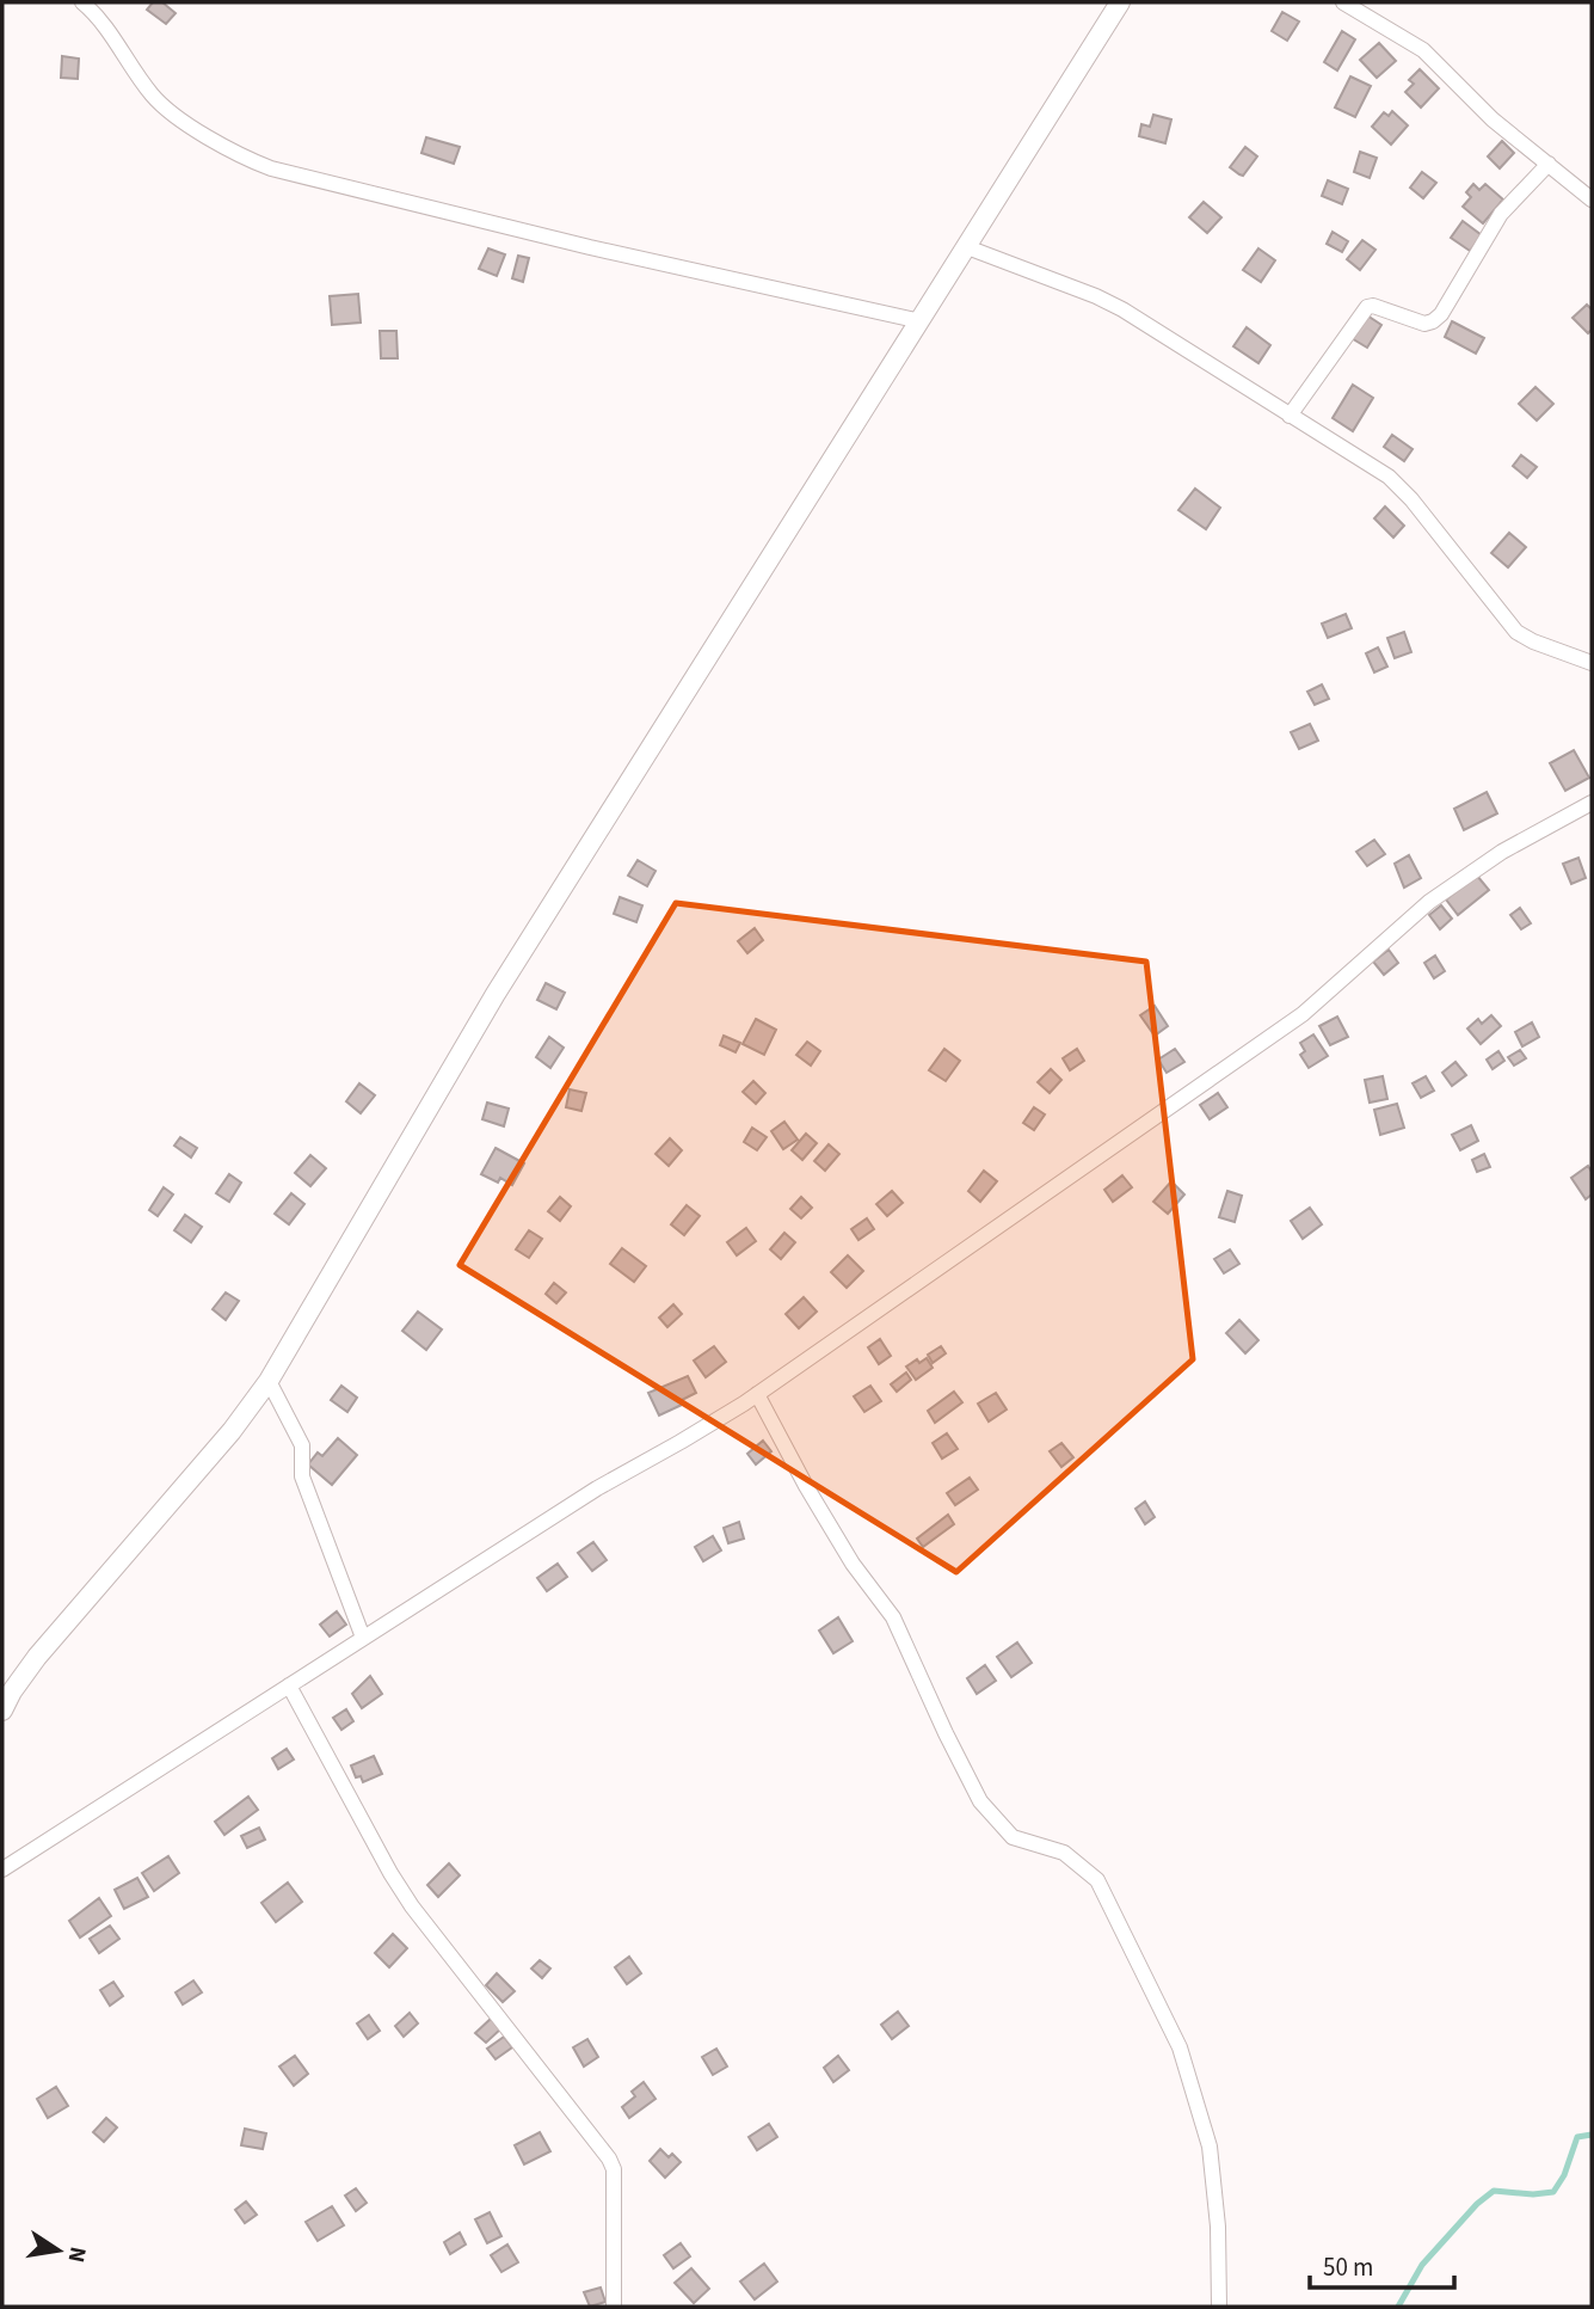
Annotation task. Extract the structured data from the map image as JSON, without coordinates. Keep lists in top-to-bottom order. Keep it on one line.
{"scale_bar":"50 m","north":"right"}
